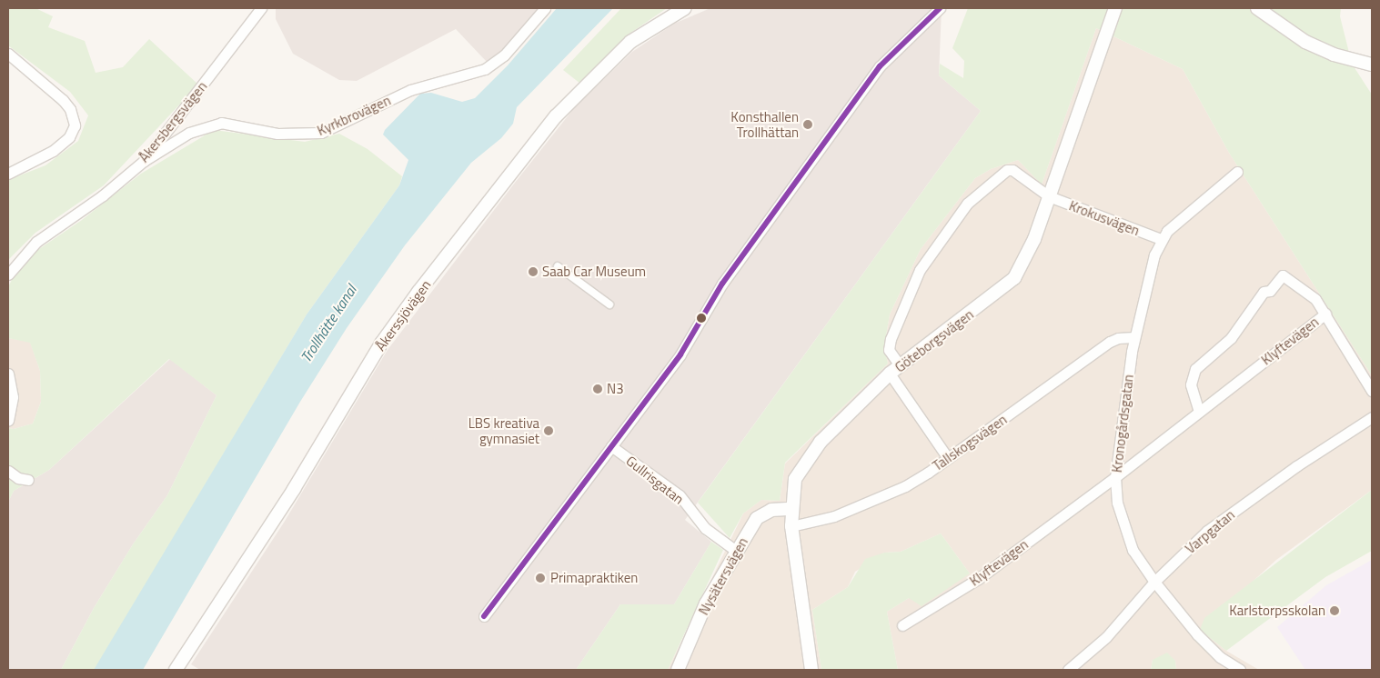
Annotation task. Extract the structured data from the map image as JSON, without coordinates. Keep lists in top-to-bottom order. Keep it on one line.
{"streets":{"street":["Kyrkbrovägen","Åkersbergsvägen","Krokusvägen","Åkerssjövägen","Göteborgsvägen","Klyftevägen","Kronogårdsgatan","Tallskogsvägen","Gullrisgatan","Varpgatan","Nysätersvägen"]},"crossings":[["Kyrkbrovägen","Åkersbergsvägen"],["Krokusvägen","Göteborgsvägen"],["Krokusvägen","Kronogårdsgatan"],["Göteborgsvägen","Tallskogsvägen"],["Göteborgsvägen","Nysätersvägen"],["Klyftevägen","Kronogårdsgatan"],["Kronogårdsgatan","Tallskogsvägen"],["Kronogårdsgatan","Varpgatan"],["Gullrisgatan","Nysätersvägen"]],"water":["Trollhätte kanal"],"places":["Konsthallen Trollhättan","Saab Car Museum","N3","LBS kreativa gymnasiet","Primapraktiken","Karlstorpsskolan"]}
